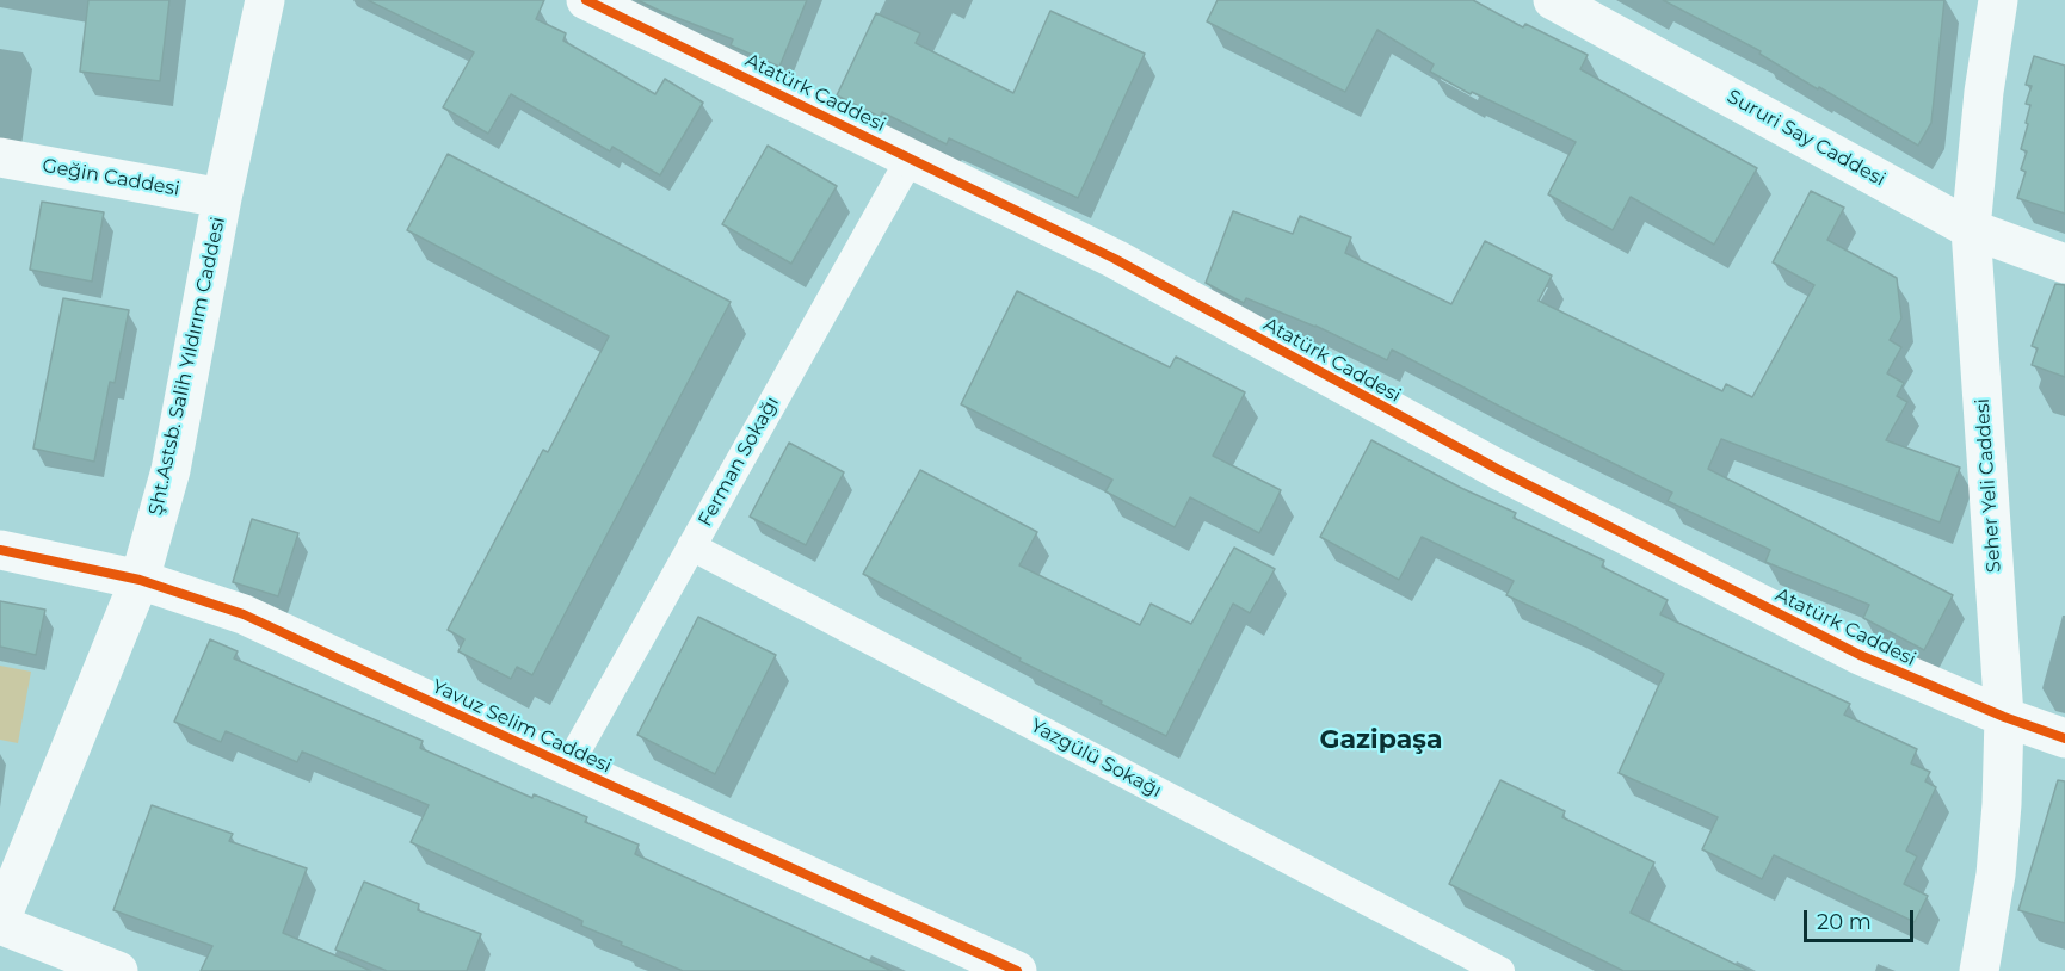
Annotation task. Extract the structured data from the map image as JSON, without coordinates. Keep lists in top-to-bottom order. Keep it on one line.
{"streets":{"street":["Atatürk Caddesi","Sururi Say Caddesi","Geğin Caddesi","Şht.Astsb. Salih Yıldırım Caddesi","Ferman Sokağı","Seher Yeli Caddesi","Yavuz Selim Caddesi","Yazgülü Sokağı"]},"crossings":[["Atatürk Caddesi","Ferman Sokağı"],["Atatürk Caddesi","Seher Yeli Caddesi"],["Sururi Say Caddesi","Seher Yeli Caddesi"],["Geğin Caddesi","Şht.Astsb. Salih Yıldırım Caddesi"],["Şht.Astsb. Salih Yıldırım Caddesi","Yavuz Selim Caddesi"],["Ferman Sokağı","Yavuz Selim Caddesi"],["Ferman Sokağı","Yazgülü Sokağı"]],"districts":["Gazipaşa"],"scale_bar":"20 m"}
